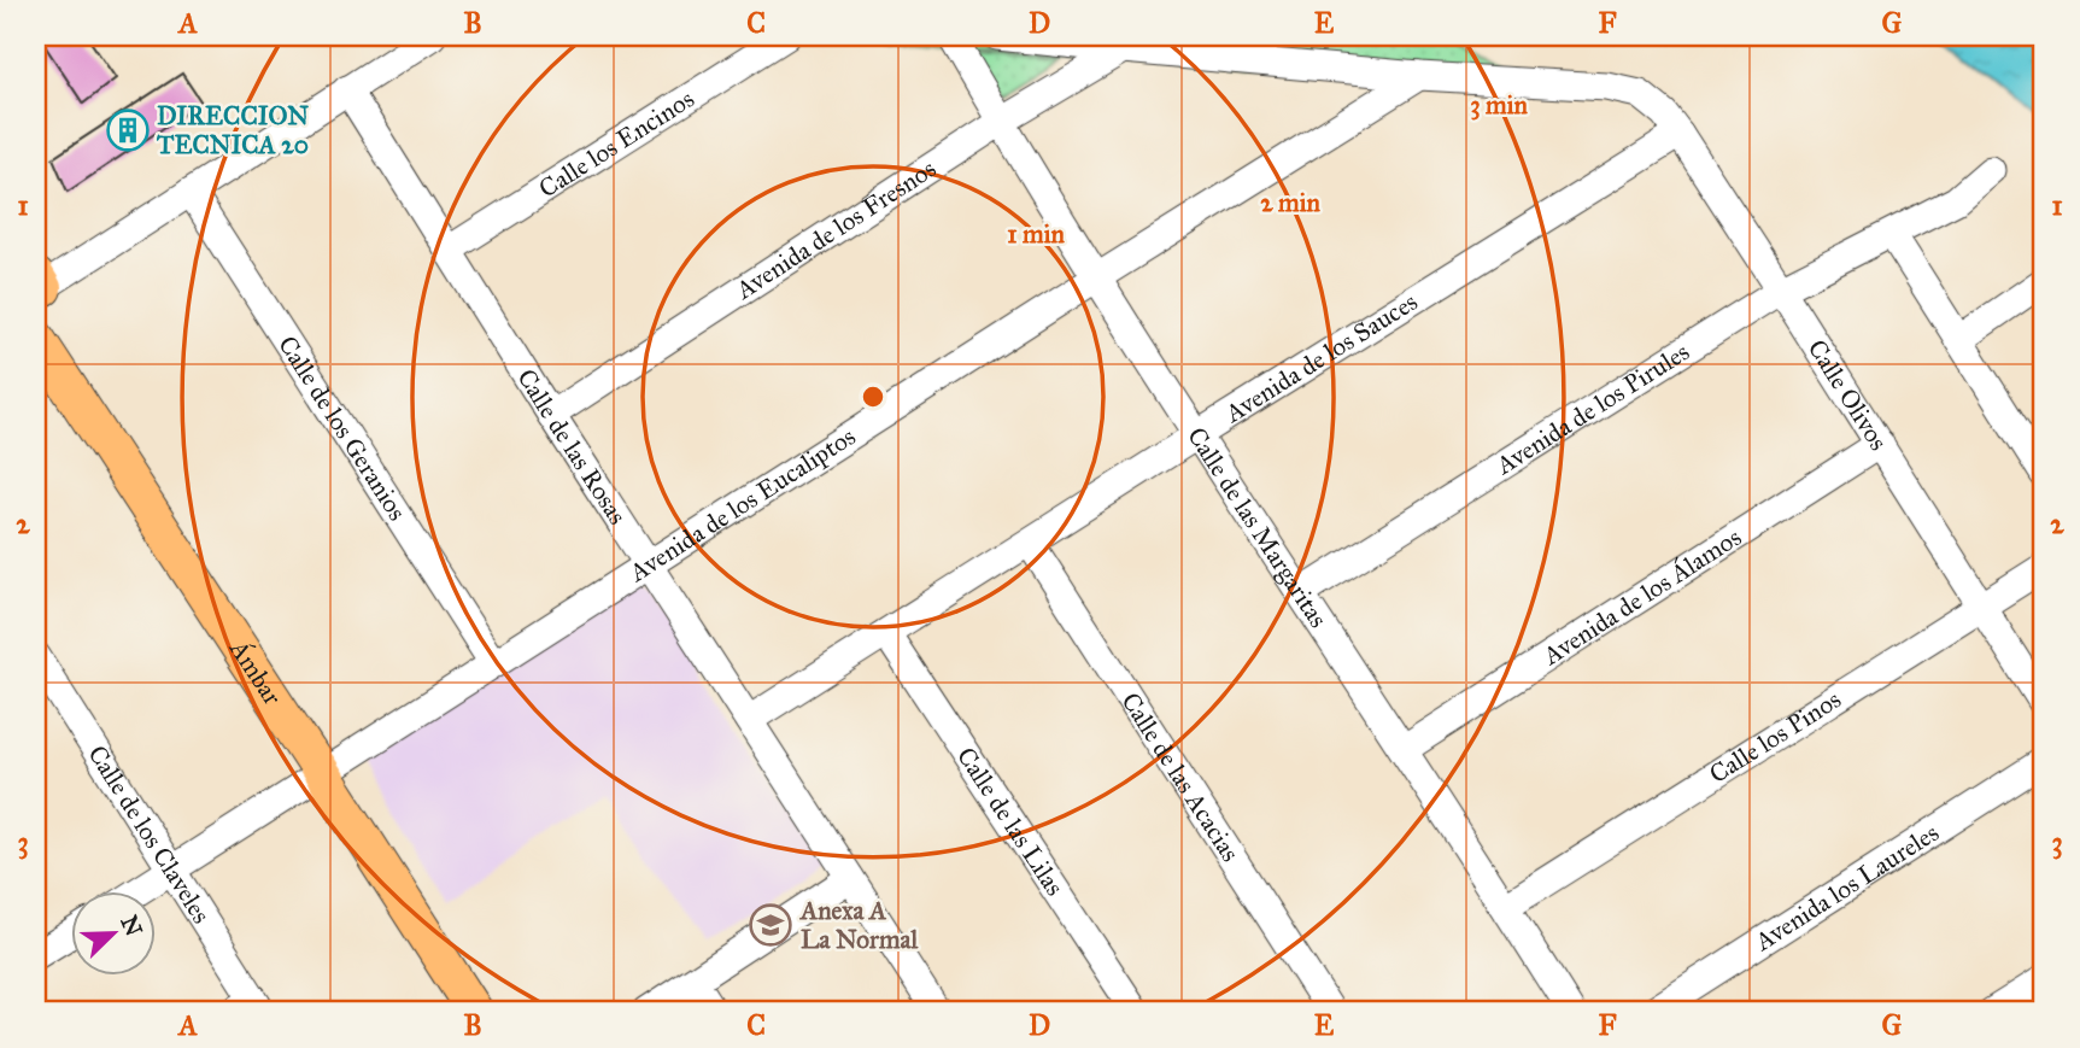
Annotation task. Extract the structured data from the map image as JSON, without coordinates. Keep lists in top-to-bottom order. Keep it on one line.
{"streets":{"main road":["Ámbar"],"street":["Calle los Encinos","Avenida de los Fresnos","Avenida de los Sauces","Calle Olivos","Avenida de los Pirules","Calle de los Geranios","Calle de las Rosas","Avenida de los Eucaliptos","Calle de las Margaritas","Avenida de los Álamos","Calle los Pinos","Calle de las Acacias","Calle de las Lilas","Calle de los Claveles","Avenida los Laureles"]},"crossings":[["Calle los Encinos","Calle de las Rosas"],["Avenida de los Fresnos","Calle de las Rosas"],["Avenida de los Fresnos","Calle de las Margaritas"],["Avenida de los Sauces","Calle Olivos"],["Avenida de los Sauces","Calle de las Rosas"],["Avenida de los Sauces","Calle de las Margaritas"],["Avenida de los Sauces","Calle de las Acacias"],["Avenida de los Sauces","Calle de las Lilas"],["Calle Olivos","Avenida de los Pirules"],["Calle Olivos","Avenida de los Eucaliptos"],["Calle Olivos","Avenida de los Álamos"],["Calle Olivos","Calle los Pinos"],["Avenida de los Pirules","Calle de las Margaritas"],["Calle de los Geranios","Avenida de los Eucaliptos"],["Calle de las Rosas","Avenida de los Eucaliptos"],["Avenida de los Eucaliptos","Calle de las Margaritas"],["Avenida de los Eucaliptos","Ámbar"],["Avenida de los Eucaliptos","Calle de los Claveles"],["Calle de las Margaritas","Avenida de los Álamos"],["Calle de las Margaritas","Calle los Pinos"]],"places":{"building":["DIRECCION TECNICA 20"],"school or university":["Anexa A La Normal"]},"north":"top right","grid":{"columns":["A","B","C","D","E","F","G"],"rows":["1","2","3"]},"rings":["3 min","2 min","1 min"]}
